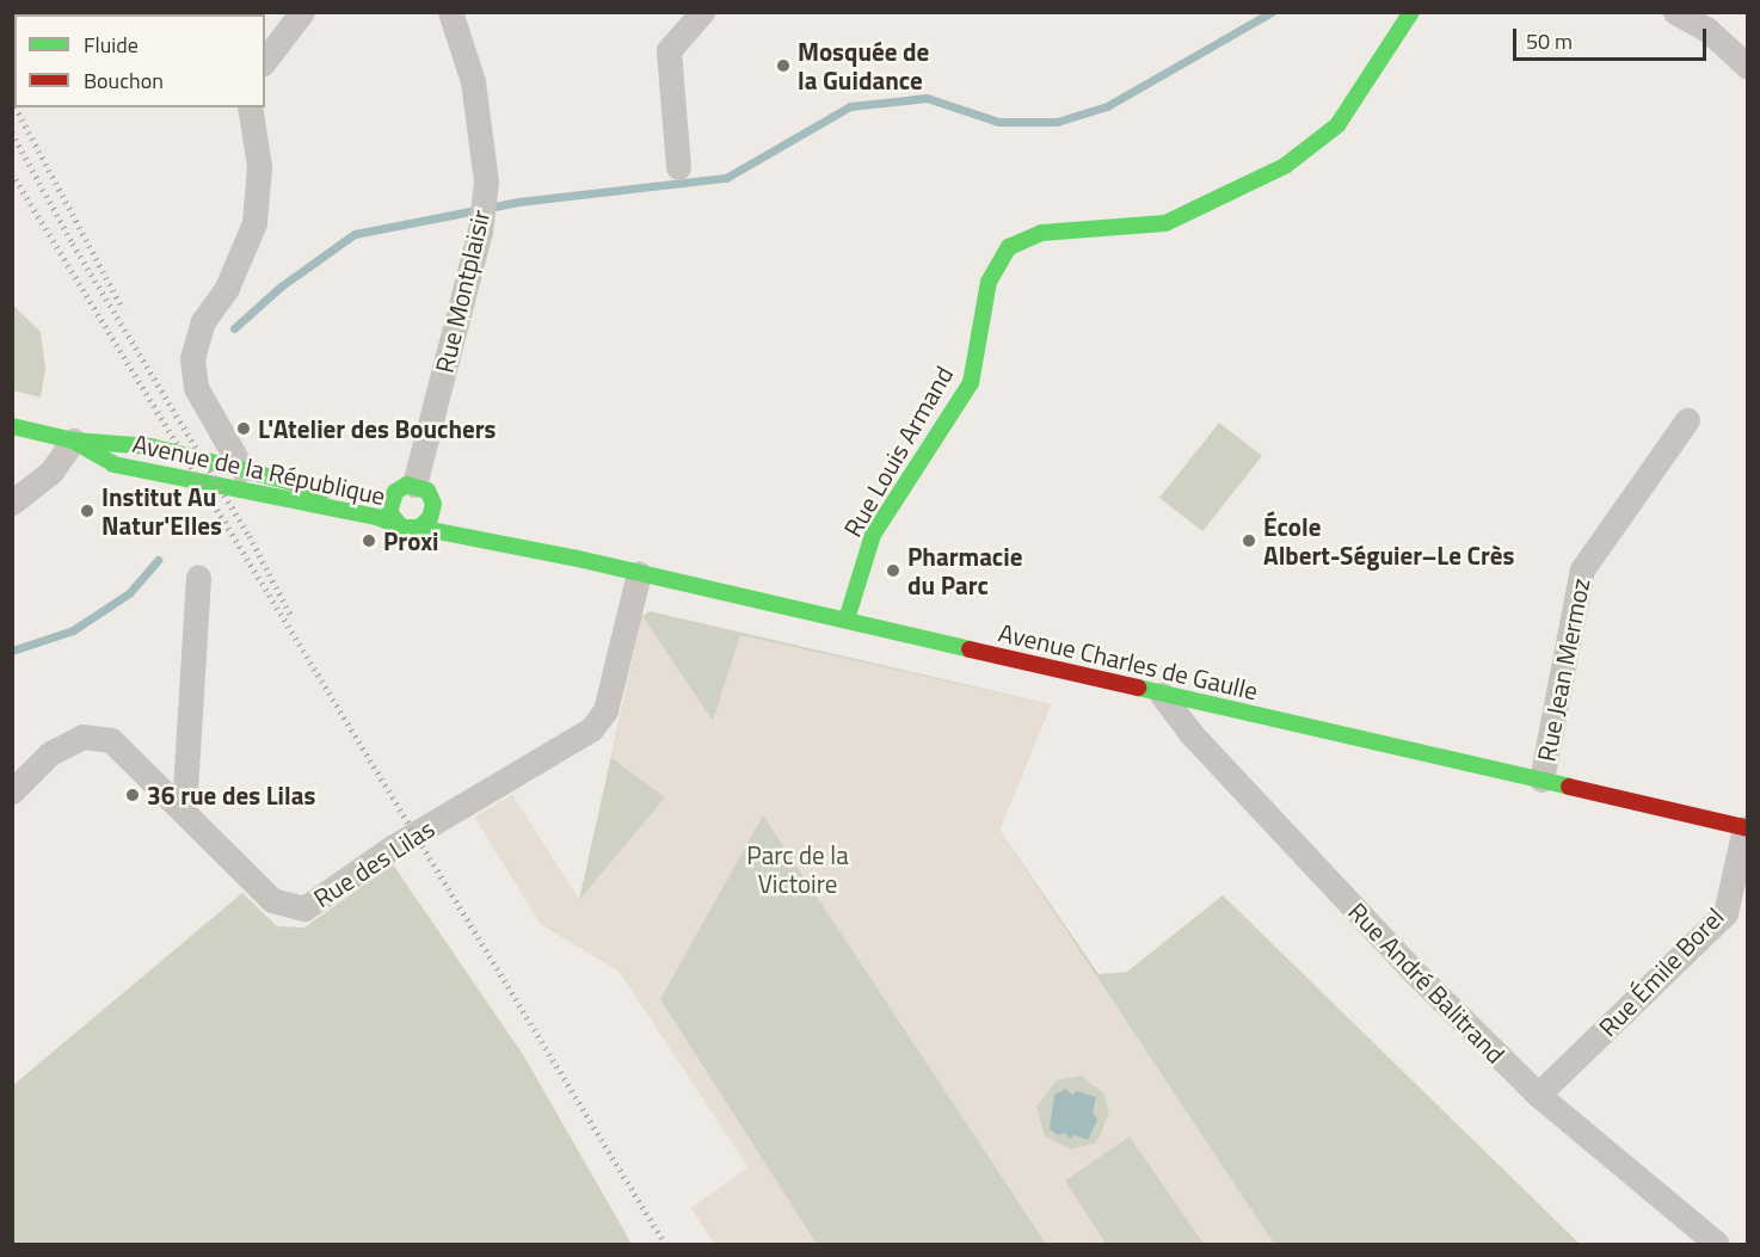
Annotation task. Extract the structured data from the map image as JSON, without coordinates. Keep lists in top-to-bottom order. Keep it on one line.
{"streets":{"main road":["Rue Louis Armand","Avenue de la République","Avenue Charles de Gaulle"],"street":["Rue Montplaisir","Rue Jean Mermoz","Rue des Lilas","Rue Émile Borel","Rue André Balitrand"]},"crossings":[["Rue Montplaisir","Avenue de la République"],["Rue Montplaisir","Avenue Charles de Gaulle"],["Rue Louis Armand","Avenue Charles de Gaulle"],["Avenue de la République","Avenue Charles de Gaulle"],["Avenue Charles de Gaulle","Rue Jean Mermoz"],["Avenue Charles de Gaulle","Rue des Lilas"],["Avenue Charles de Gaulle","Rue Émile Borel"],["Avenue Charles de Gaulle","Rue André Balitrand"],["Rue Émile Borel","Rue André Balitrand"]],"parks":["Parc de la Victoire"],"places":["Mosquée de la Guidance","L'Atelier des Bouchers","Institut Au Natur'Elles","Proxi","École Albert-Séguier–Le Crès","Pharmacie du Parc","36 rue des Lilas"],"legend":["Fluide","Bouchon"],"scale_bar":"50 m"}
